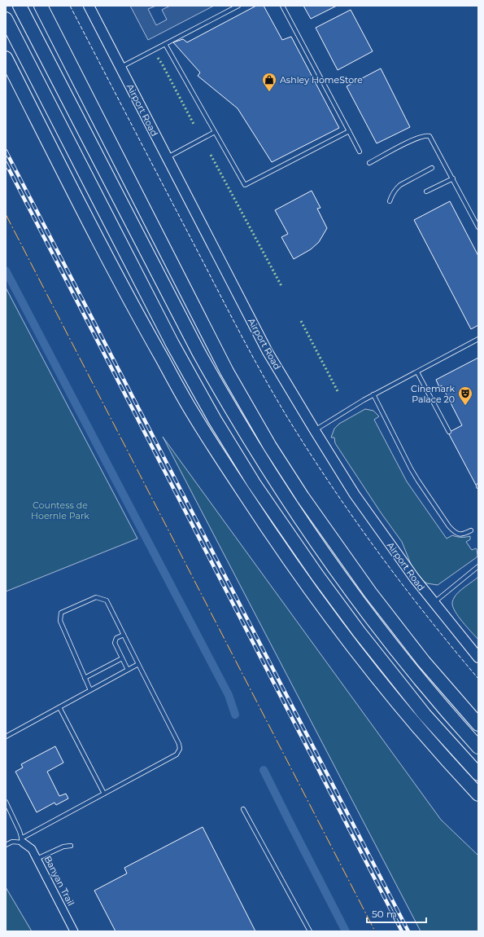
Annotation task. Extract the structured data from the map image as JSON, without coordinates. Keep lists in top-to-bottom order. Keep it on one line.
{"streets":{"street":["Airport Road","Banyan Trail"]},"parks":["Countess de Hoernle Park"],"places":{"shop":["Ashley HomeStore"],"theatre":["Cinemark Palace 20"]},"scale_bar":"50 m"}
